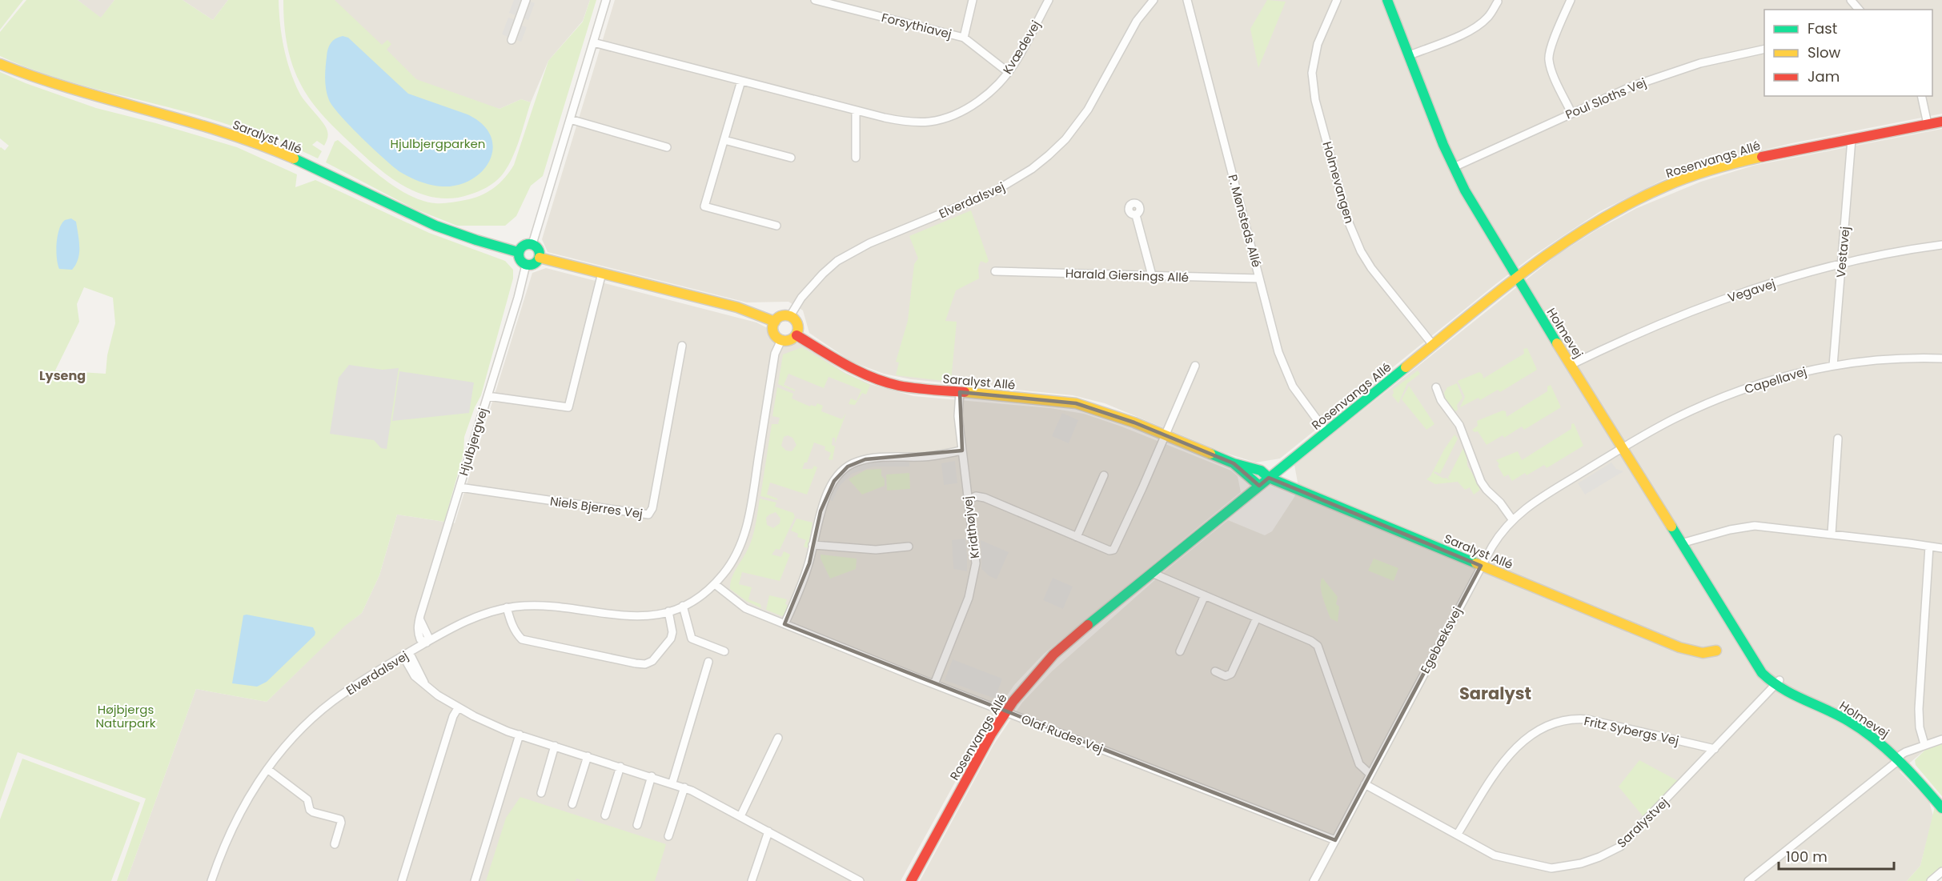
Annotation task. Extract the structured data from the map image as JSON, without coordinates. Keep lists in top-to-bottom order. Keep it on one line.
{"streets":{"street":["Forsythiavej","Kvædevej","Poul Sloths Vej","Saralyst Allé","Rosenvangs Allé","Holmevangen","Elverdalsvej","P. Mønsteds Allé","Vestavej","Harald Giersings Allé","Vegavej","Holmevej","Capellavej","Hjulbjergvej","Niels Bjerres Vej","Kridthøjvej","Egebæksvej","Fritz Sybergs Vej","Olaf Rudes Vej","Saralystvej"]},"crossings":[["Forsythiavej","Kvædevej"],["Poul Sloths Vej","Holmevej"],["Saralyst Allé","Rosenvangs Allé"],["Saralyst Allé","Elverdalsvej"],["Saralyst Allé","Hjulbjergvej"],["Saralyst Allé","Kridthøjvej"],["Saralyst Allé","Egebæksvej"],["Rosenvangs Allé","Holmevangen"],["Rosenvangs Allé","P. Mønsteds Allé"],["Rosenvangs Allé","Vestavej"],["Rosenvangs Allé","Holmevej"],["Rosenvangs Allé","Olaf Rudes Vej"],["Elverdalsvej","Hjulbjergvej"],["Elverdalsvej","Olaf Rudes Vej"],["P. Mønsteds Allé","Harald Giersings Allé"],["Vestavej","Vegavej"],["Vestavej","Capellavej"],["Vegavej","Holmevej"],["Holmevej","Capellavej"],["Holmevej","Egebæksvej"],["Holmevej","Saralystvej"],["Capellavej","Egebæksvej"],["Hjulbjergvej","Niels Bjerres Vej"],["Kridthøjvej","Olaf Rudes Vej"],["Egebæksvej","Olaf Rudes Vej"],["Egebæksvej","Saralystvej"],["Fritz Sybergs Vej","Saralystvej"]],"districts":["Lyseng","Saralyst"],"parks":["Hjulbjergparken","Højbjergs Naturpark"],"legend":["Fast","Slow","Jam"],"scale_bar":"100 m"}
